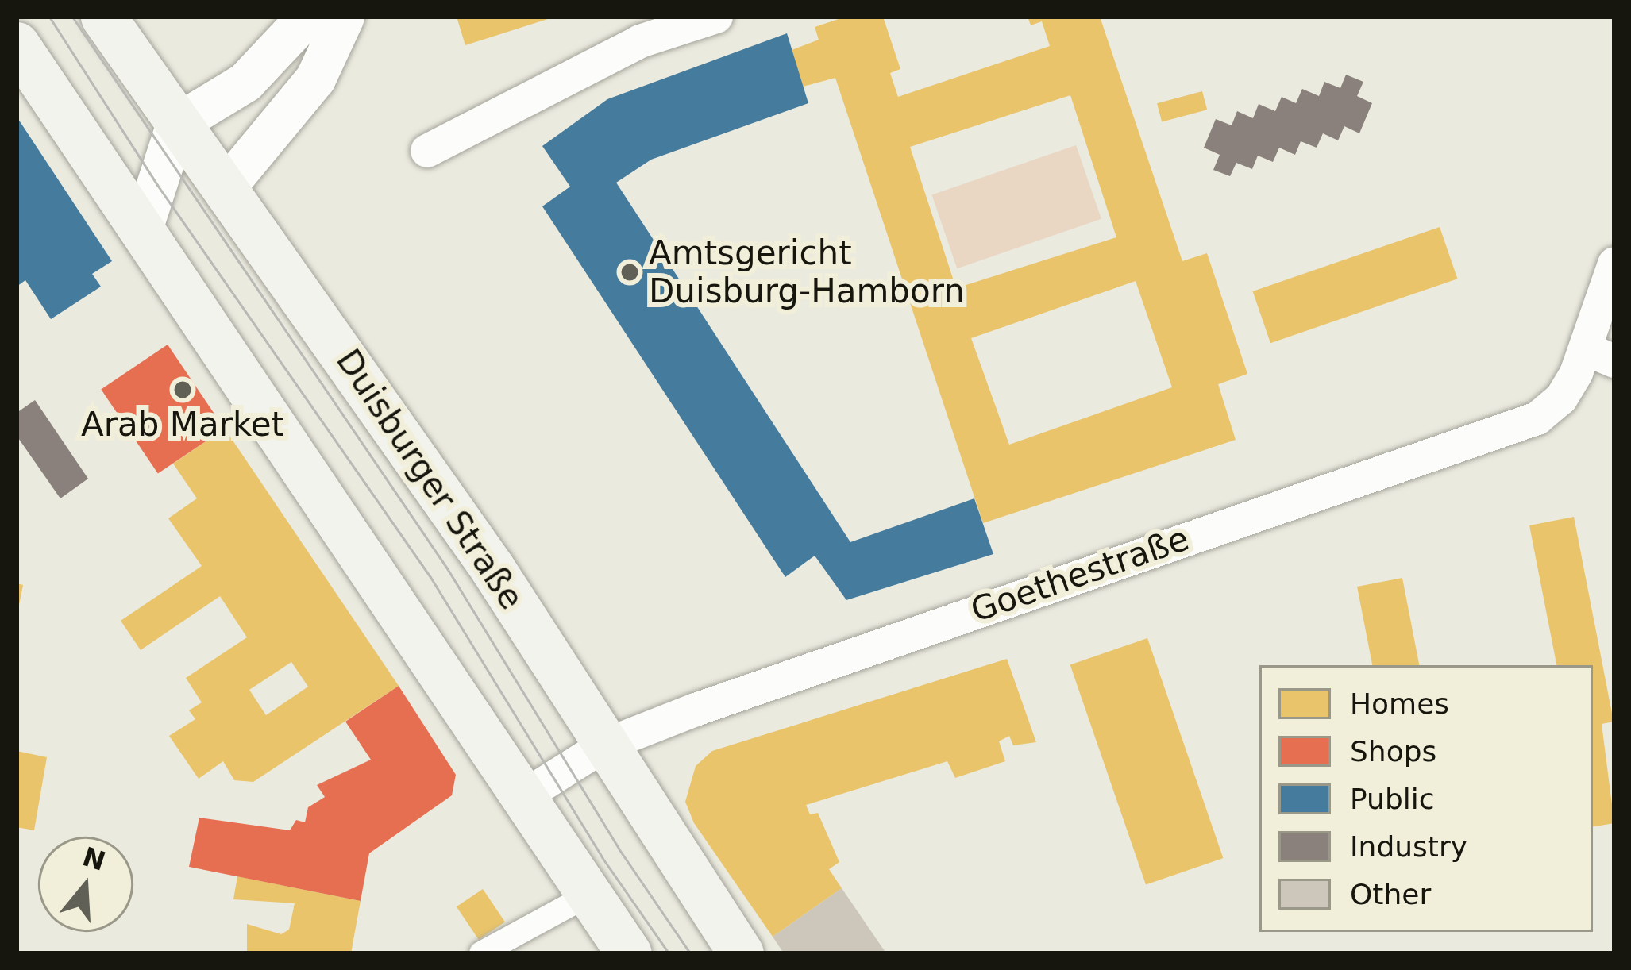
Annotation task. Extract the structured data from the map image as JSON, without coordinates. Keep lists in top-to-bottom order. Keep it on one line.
{"streets":{"main road":["Duisburger Straße"],"street":["Goethestraße"]},"crossings":[["Duisburger Straße","Goethestraße"]],"places":["Amtsgericht Duisburg-Hamborn","Arab Market"],"legend":["Homes","Shops","Public","Industry","Other"],"north":"top"}
